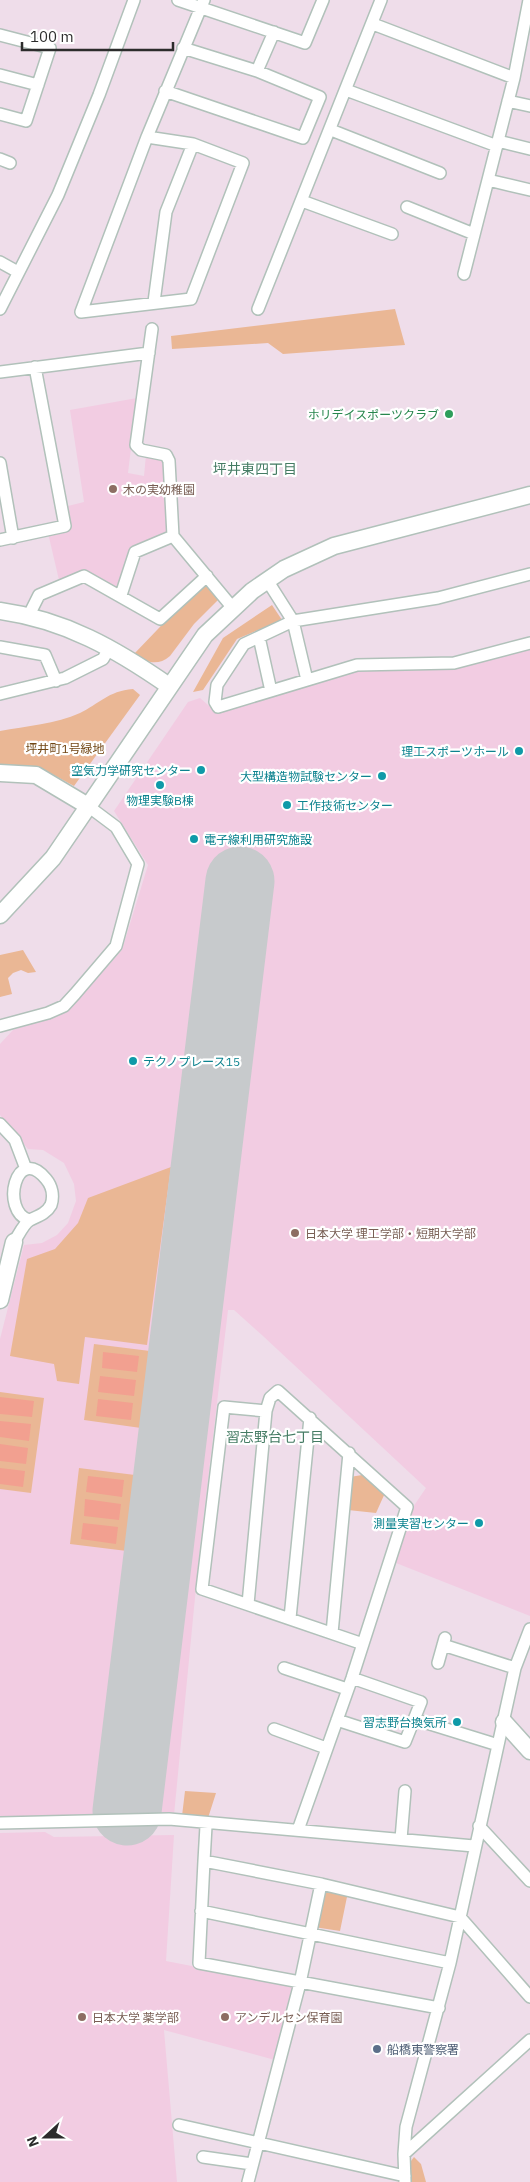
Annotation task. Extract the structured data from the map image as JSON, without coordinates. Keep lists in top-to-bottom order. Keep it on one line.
{"districts":["坪井東四丁目","習志野台七丁目"],"parks":["坪井町1号緑地"],"places":["ホリデイスポーツクラブ","木の実幼稚園","理工スポーツホール","空気力学研究センター","大型構造物試験センター","物理実験B棟","工作技術センター","電子線利用研究施設","テクノプレース15","日本大学 理工学部・短期大学部","測量実習センター","習志野台換気所","日本大学 薬学部","アンデルセン保育園","船橋東警察署"],"scale_bar":"100 m","north":"left"}
